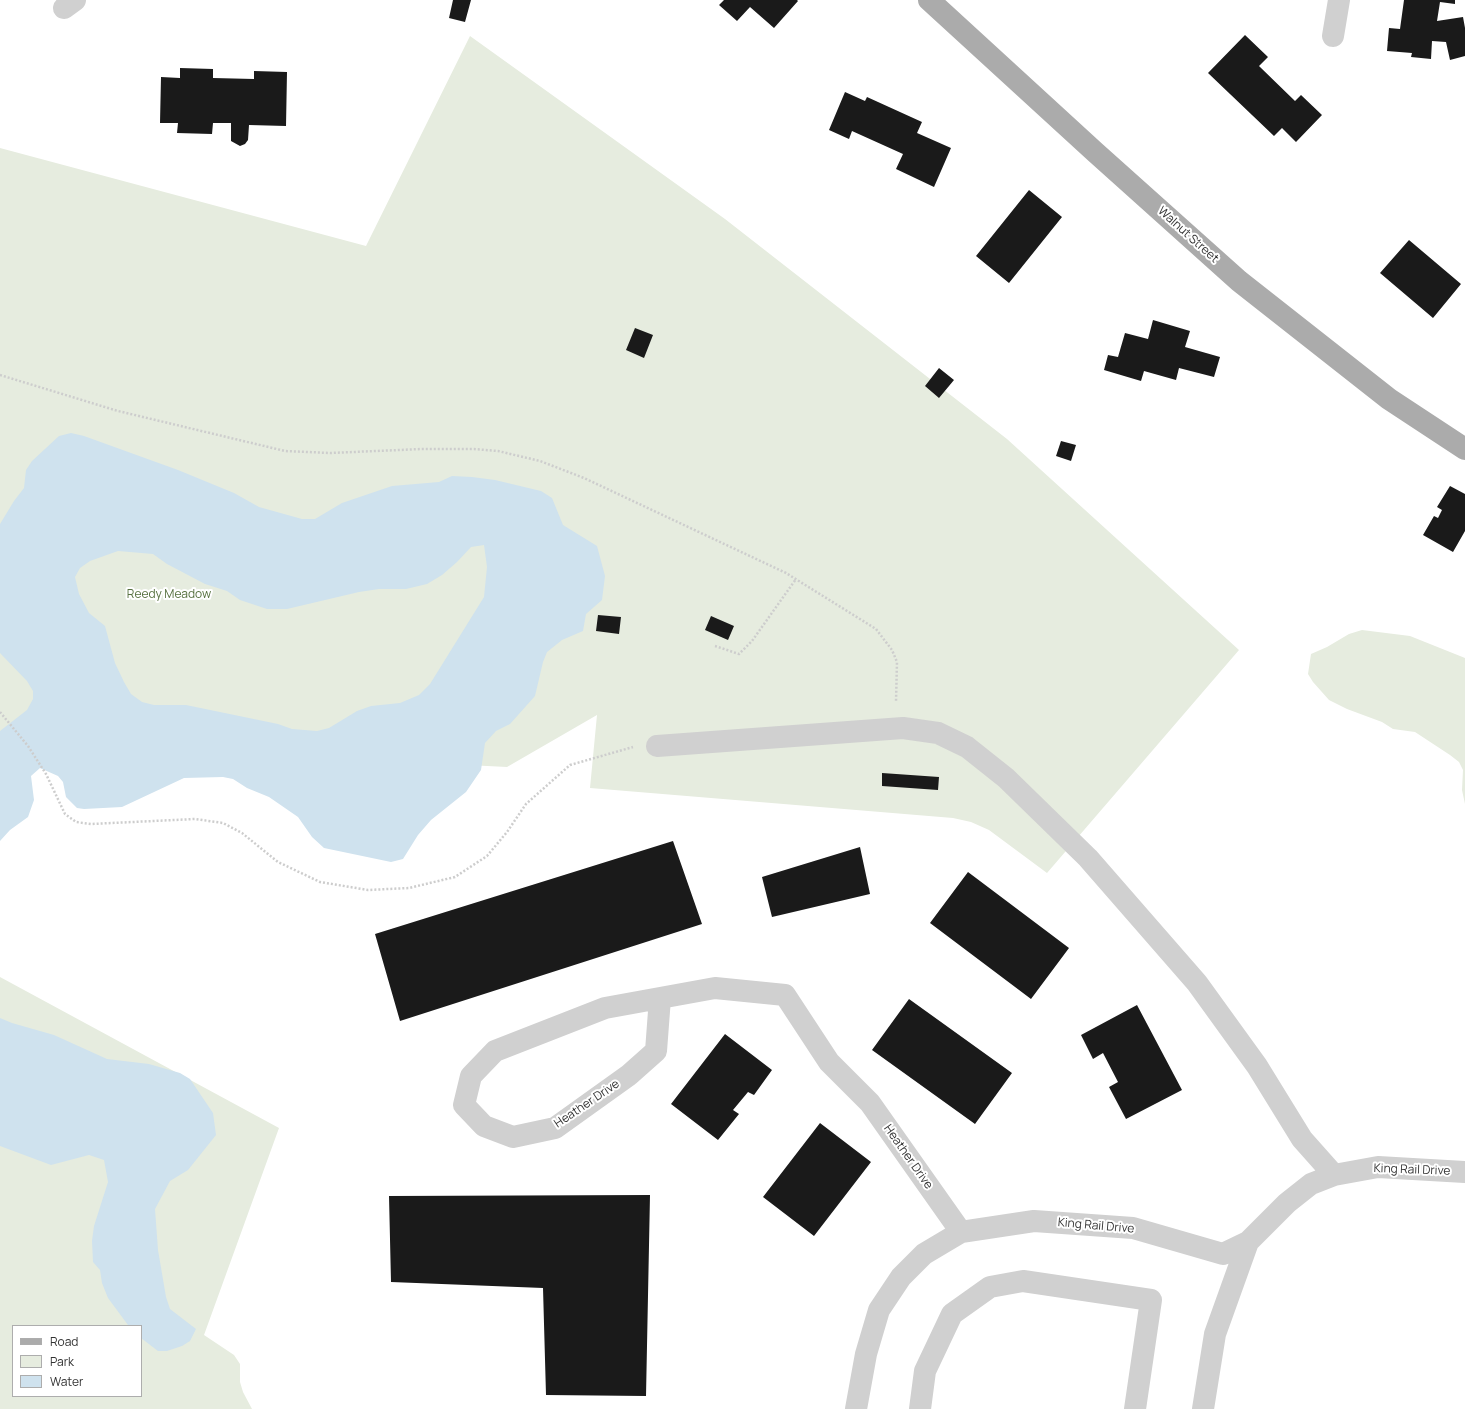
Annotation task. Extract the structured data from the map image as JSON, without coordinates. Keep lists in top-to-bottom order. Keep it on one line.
{"streets":{"main road":["Walnut Street"],"street":["Heather Drive","King Rail Drive"]},"crossings":[["Heather Drive","King Rail Drive"]],"parks":["Reedy Meadow"],"legend":["Road","Park","Water"]}
